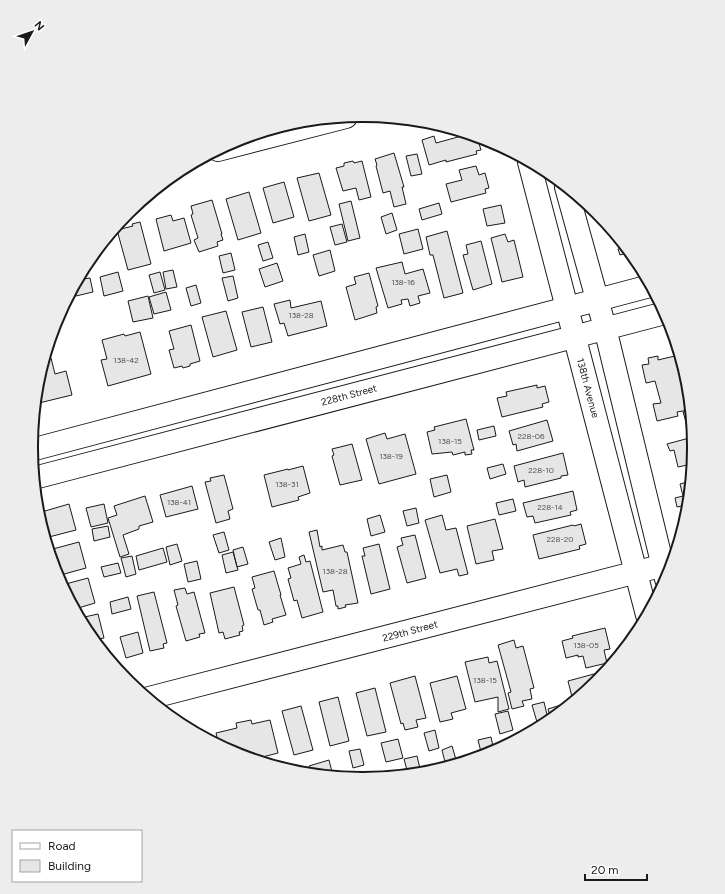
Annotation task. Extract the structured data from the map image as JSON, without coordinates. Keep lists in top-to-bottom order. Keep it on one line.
{"streets":{"street":["138th Avenue","228th Street","229th Street"]},"crossings":[["138th Avenue","228th Street"],["138th Avenue","229th Street"]],"house_numbers":["138-16","138-28","138-42","228-06","138-15","138-19","228-10","138-31","138-41","228-14","228-20","138-28","138-05","138-15"],"legend":["Road","Building"],"scale_bar":"20 m","north":"top right"}
